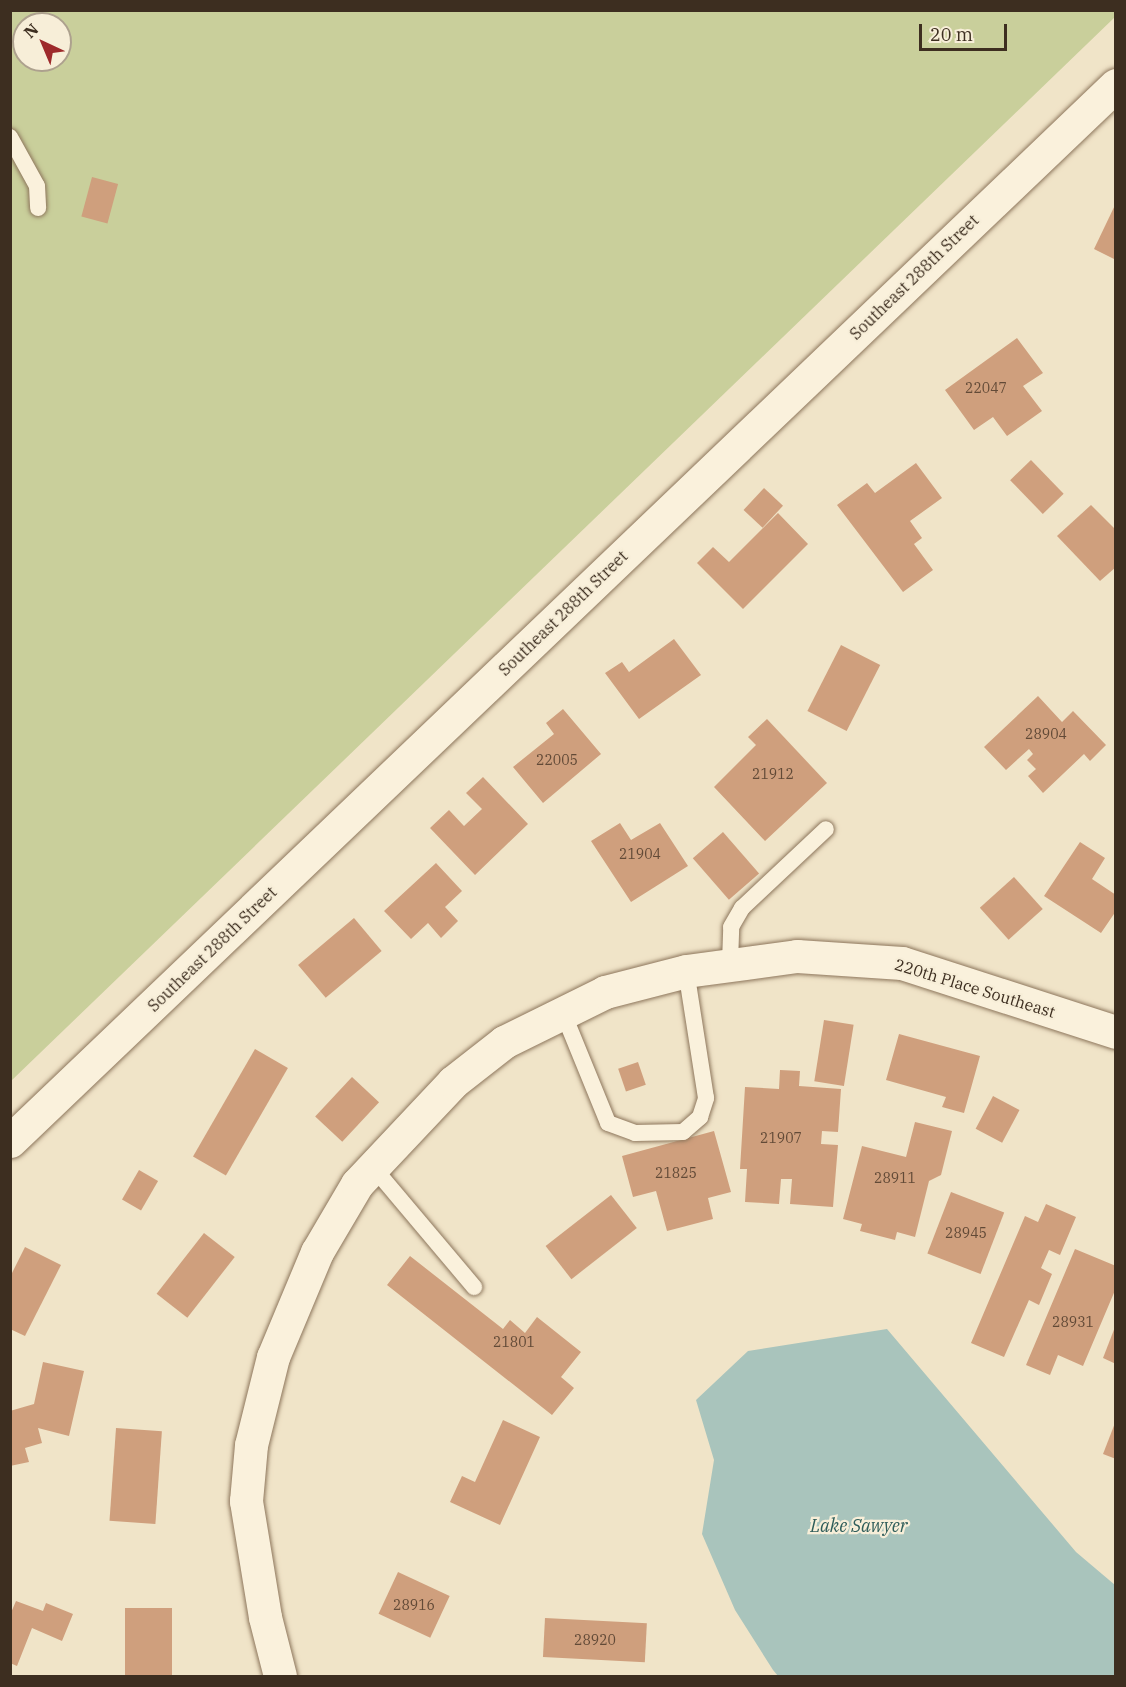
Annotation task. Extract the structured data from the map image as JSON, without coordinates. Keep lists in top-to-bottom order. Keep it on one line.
{"streets":{"street":["Southeast 288th Street","220th Place Southeast"]},"water":["Lake Sawyer"],"house_numbers":["22047","28904","22005","21912","21904","21907","21825","28911","28945","28931","21801","28916","28920"],"scale_bar":"20 m","north":"top left"}
